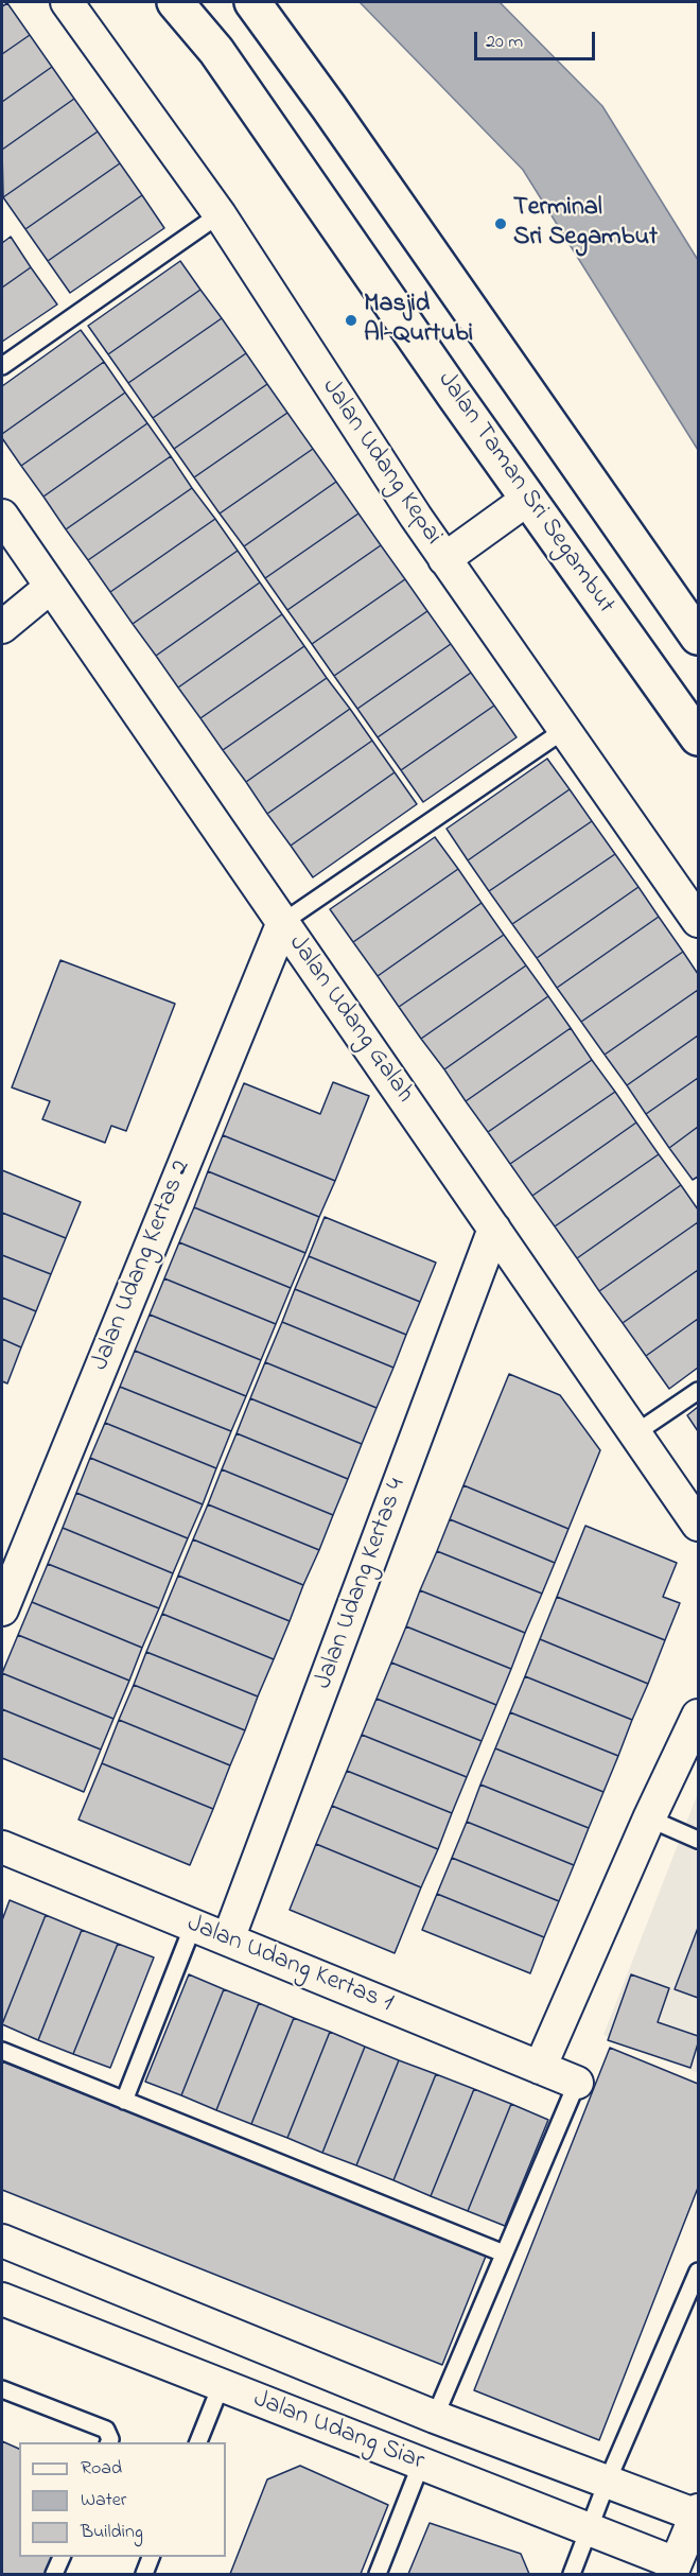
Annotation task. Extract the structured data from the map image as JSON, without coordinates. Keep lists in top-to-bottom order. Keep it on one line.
{"streets":{"street":["Jalan Udang Kepai","Jalan Taman Sri Segambut","Jalan Udang Galah","Jalan Udang Kertas 2","Jalan Udang Kertas 4","Jalan Udang Kertas 1","Jalan Udang Siar"]},"crossings":[["Jalan Udang Galah","Jalan Udang Kertas 2"],["Jalan Udang Galah","Jalan Udang Kertas 4"],["Jalan Udang Kertas 4","Jalan Udang Kertas 1"]],"places":["Terminal Sri Segambut","Masjid Al-Qurtubi"],"legend":["Road","Water","Building"],"scale_bar":"20 m"}
